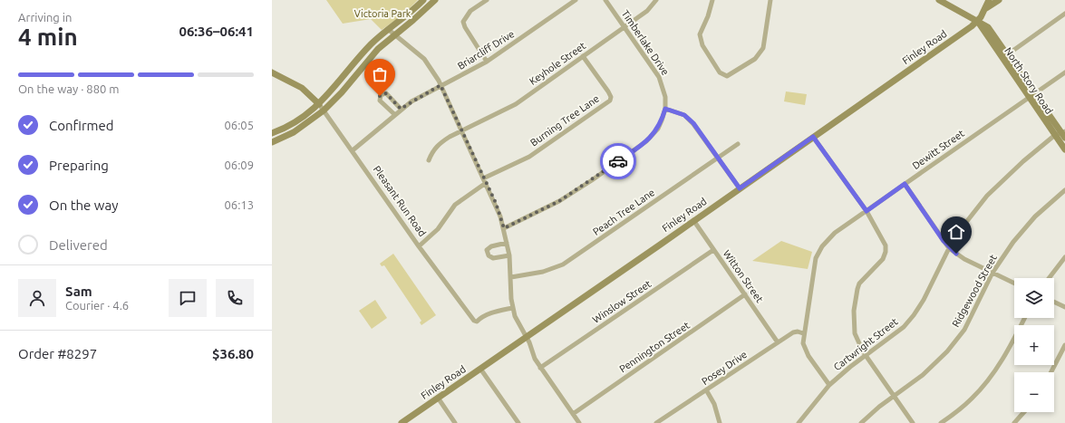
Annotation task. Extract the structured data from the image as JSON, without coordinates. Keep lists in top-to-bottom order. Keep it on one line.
{"streets":{"street":["Timberlake Drive","Finley Road","Briarcliff Drive","Keyhole Street","North Story Road","Burning Tree Lane","Dewitt Street","Pleasant Run Road","Peach Tree Lane","Witton Street","Ridgewood Street","Winslow Street","Cartwright Street","Pennington Street","Posey Drive"]},"crossings":[["Timberlake Drive","Keyhole Street"],["Finley Road","North Story Road"],["Finley Road","Witton Street"],["Briarcliff Drive","Pleasant Run Road"],["Keyhole Street","Burning Tree Lane"],["North Story Road","Dewitt Street"],["North Story Road","Cartwright Street"],["Burning Tree Lane","Pleasant Run Road"],["Dewitt Street","Cartwright Street"],["Dewitt Street","Posey Drive"],["Witton Street","Winslow Street"],["Witton Street","Pennington Street"],["Witton Street","Posey Drive"]],"parks":["Victoria Park"],"page":{"heading":["4 min","Arriving in","06:36–06:41"],"panel":["Sam","Courier · 4.6","Order #8297","$36.80"],"bar":"On the way · 880 m","list":[["Confirmed","06:05"],["Preparing","06:09"],["On the way","06:13"],"Delivered"],"map_buttons":["+","−"]}}
